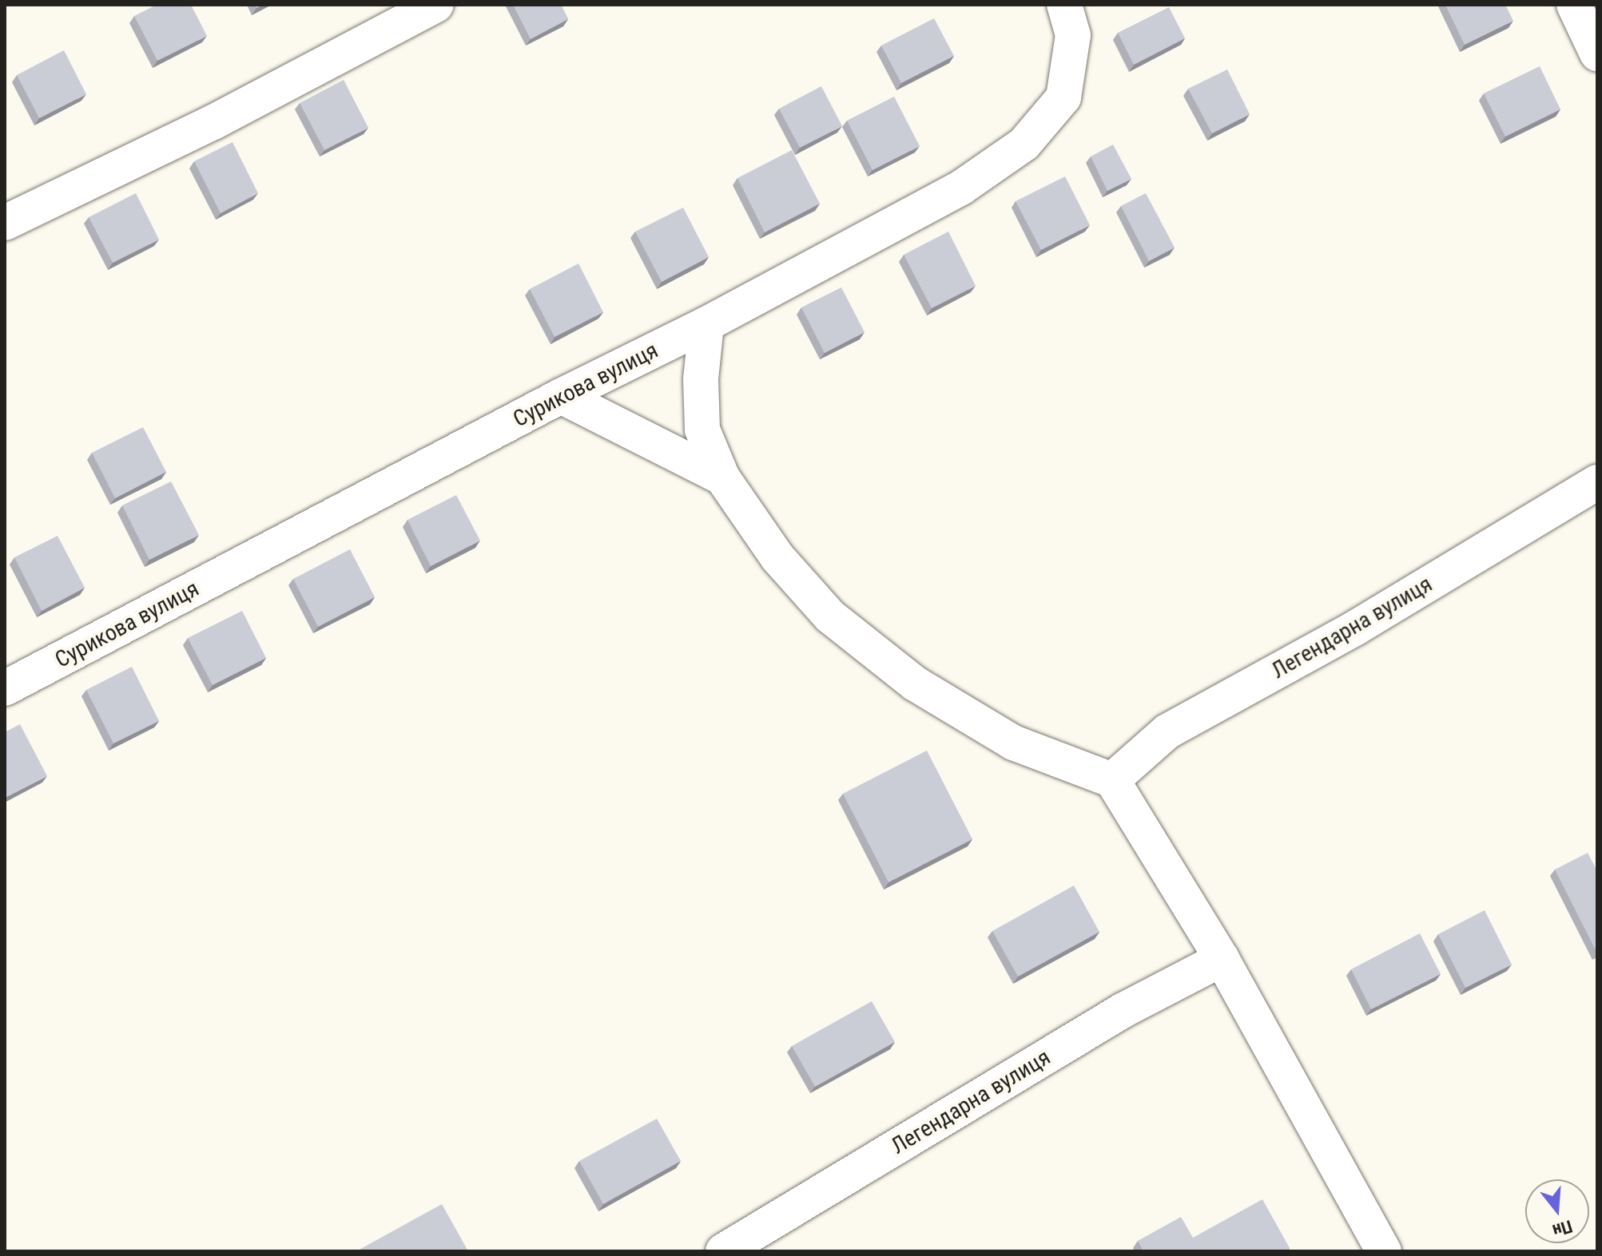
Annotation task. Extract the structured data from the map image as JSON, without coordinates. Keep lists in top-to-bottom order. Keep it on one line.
{"streets":{"street":["Сурикова вулиця","Легендарна вулиця"]},"north":"bottom"}
